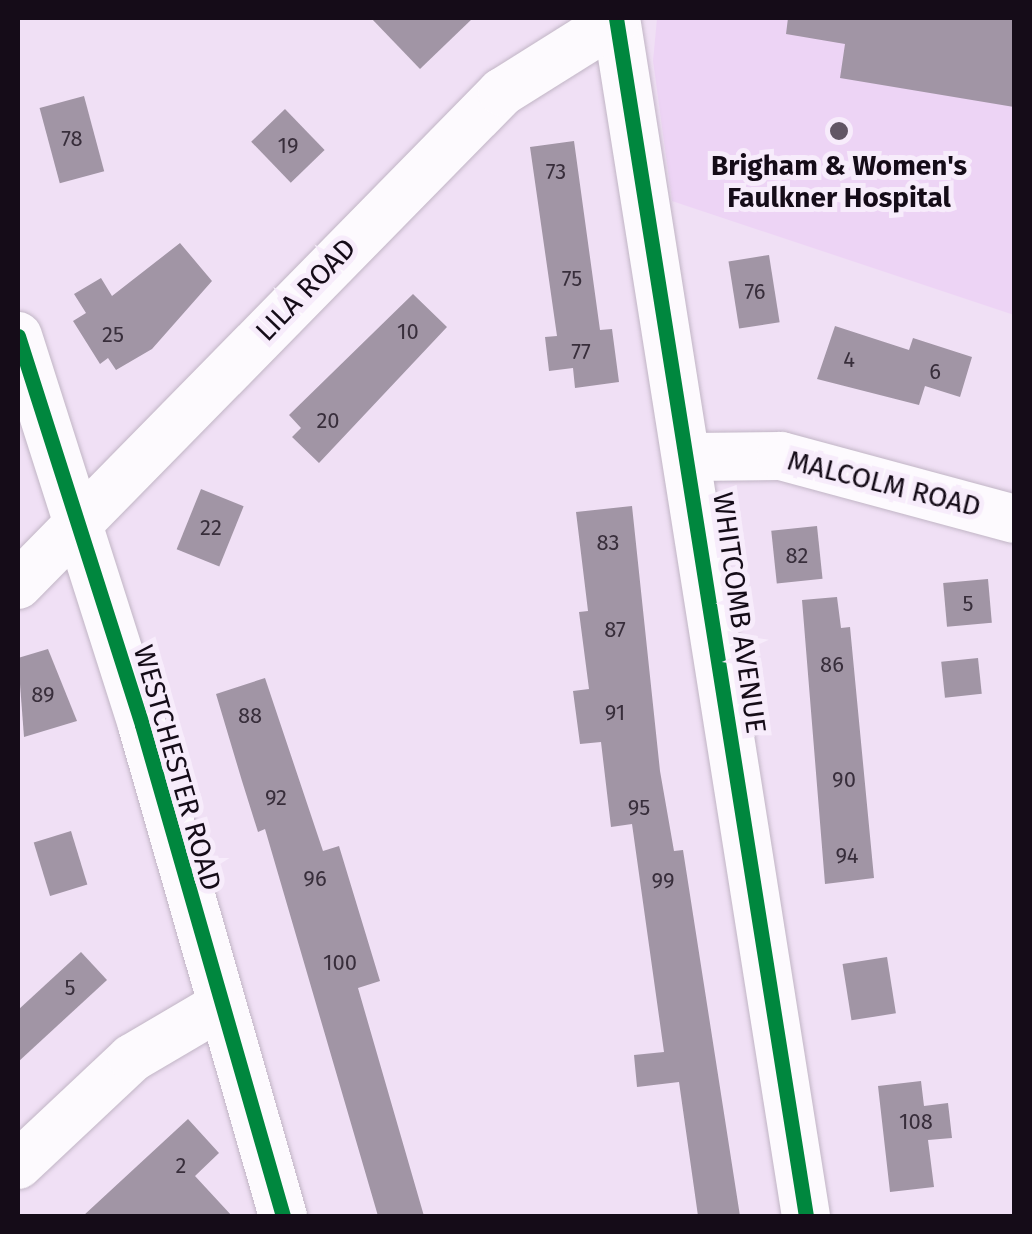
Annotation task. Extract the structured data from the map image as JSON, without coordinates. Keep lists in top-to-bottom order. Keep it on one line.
{"streets":{"street":["LILA ROAD","MALCOLM ROAD","WHITCOMB AVENUE","WESTCHESTER ROAD"]},"crossings":[["LILA ROAD","WHITCOMB AVENUE"],["LILA ROAD","WESTCHESTER ROAD"],["MALCOLM ROAD","WHITCOMB AVENUE"]],"places":["Brigham & Women's Faulkner Hospital"],"house_numbers":["78","19","73","75","76","10","25","77","4","6","20","22","83","82","5","87","86","89","91","88","90","92","95","94","96","99","100","5","108","2"]}
